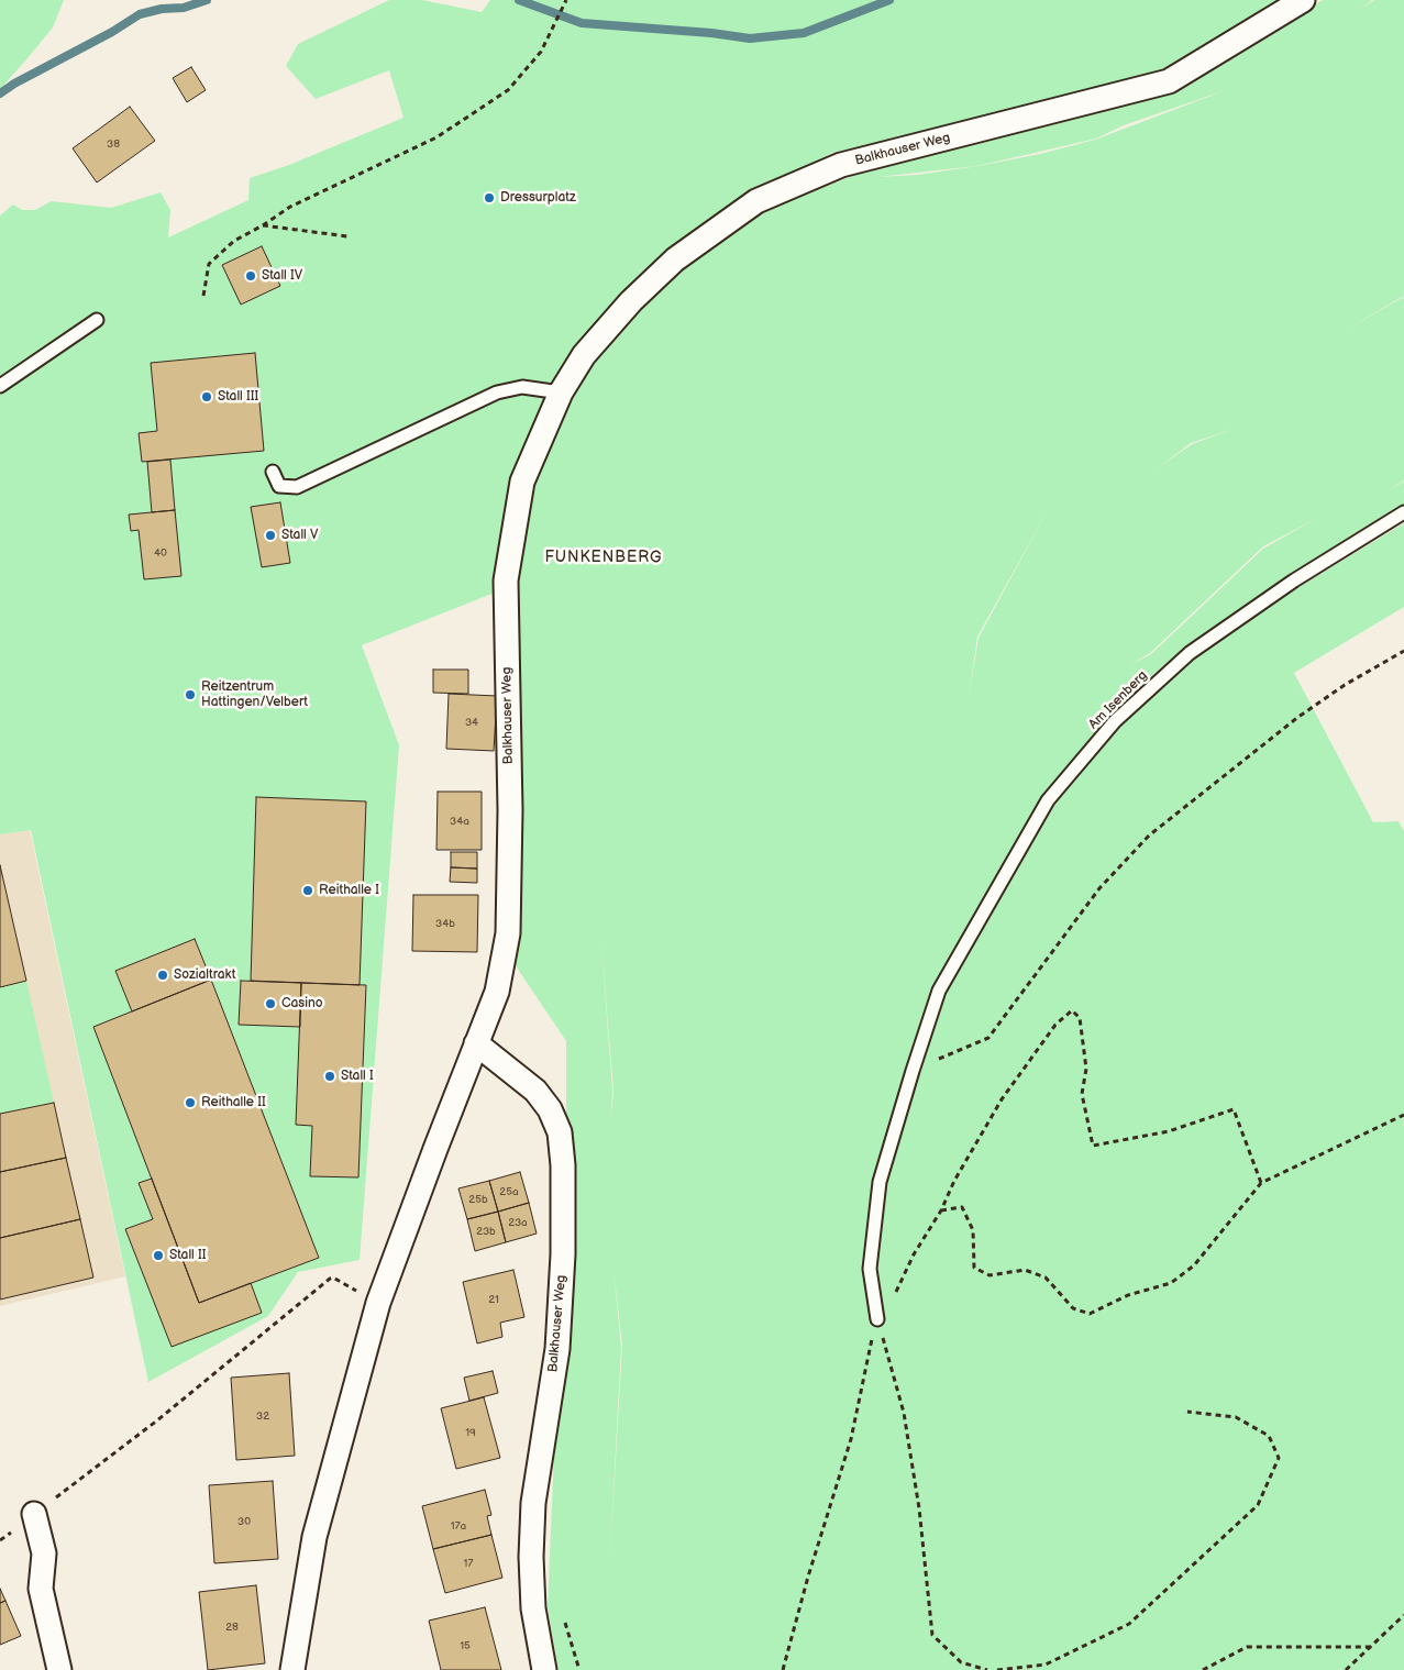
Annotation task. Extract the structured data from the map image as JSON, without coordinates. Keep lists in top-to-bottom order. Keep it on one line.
{"streets":{"street":["Balkhauser Weg"],"lane":["Am Isenberg"]},"districts":["FUNKENBERG"],"places":["Dressurplatz","Stall IV","Stall III","Stall V","Reitzentrum Hattingen/Velbert","Reithalle I","Sozialtrakt","Casino","Stall I","Reithalle II","Stall II"],"house_numbers":["38","40","34","34a","34b","25a","25b","23a","23b","21","32","19","30","17a","17","28","15"]}
